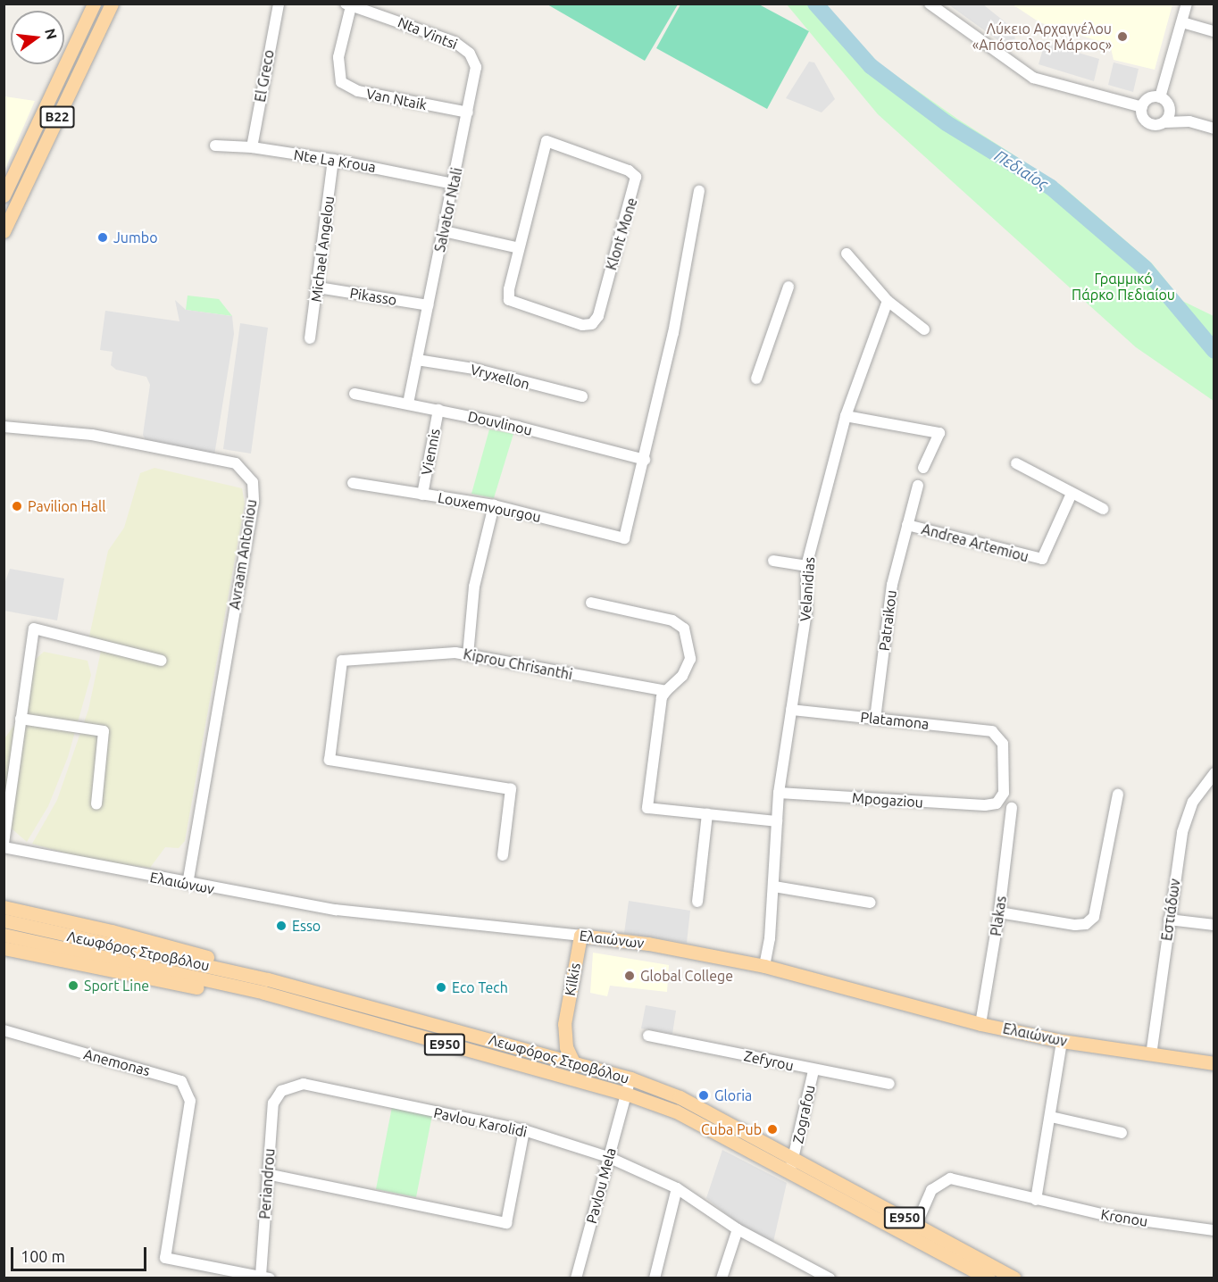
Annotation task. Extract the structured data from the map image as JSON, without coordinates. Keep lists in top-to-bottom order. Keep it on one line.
{"streets":{"main road":["B22","Ελαιώνων","Λεωφόρος Στροβόλου","Kilkis","E950"],"street":["Nta Vintsi","El Greco","Van Ntaik","Nte La Kroua","Salvator Ntali","Klont Mone","Michael Angelou","Pikasso","Vryxellon","Douvlinou","Viennis","Louxemvourgou","Andrea Artemiou","Avraam Antoniou","Velanidias","Patraikou","Kiprou Chrisanthi","Platamona","Mpogaziou","Εστιάδων","Plakas","Zefyrou","Anemonas","Zografou","Pavlou Karolidi","Periandrou","Pavlou Mela","Kronou"]},"crossings":[["Nta Vintsi","Van Ntaik"],["Nta Vintsi","Salvator Ntali"],["El Greco","Nte La Kroua"],["Van Ntaik","Salvator Ntali"],["Nte La Kroua","Salvator Ntali"],["Nte La Kroua","Michael Angelou"],["Salvator Ntali","Pikasso"],["Salvator Ntali","Vryxellon"],["Salvator Ntali","Douvlinou"],["Michael Angelou","Pikasso"],["Douvlinou","Viennis"],["Douvlinou","Louxemvourgou"],["Viennis","Louxemvourgou"],["Andrea Artemiou","Patraikou"],["Avraam Antoniou","Ελαιώνων"],["Velanidias","Platamona"],["Velanidias","Mpogaziou"],["Velanidias","Ελαιώνων"],["Patraikou","Platamona"],["Platamona","Mpogaziou"],["Ελαιώνων","Εστιάδων"],["Ελαιώνων","Plakas"],["Ελαιώνων","Kilkis"],["Λεωφόρος Στροβόλου","Kilkis"],["Λεωφόρος Στροβόλου","E950"],["Λεωφόρος Στροβόλου","Zografou"],["Λεωφόρος Στροβόλου","Pavlou Mela"],["Λεωφόρος Στροβόλου","Kronou"],["Zefyrou","Zografou"],["Anemonas","Periandrou"],["Pavlou Karolidi","Periandrou"],["Pavlou Karolidi","Pavlou Mela"]],"water":["Πεδιαίος"],"parks":["Γραμμικό Πάρκο Πεδιαίου"],"places":["Λύκειο Αρχαγγέλου «Απόστολος Μάρκος»","Jumbo","Pavilion Hall","Esso","Global College","Sport Line","Eco Tech","Gloria","Cuba Pub"],"scale_bar":"100 m","north":"right"}
